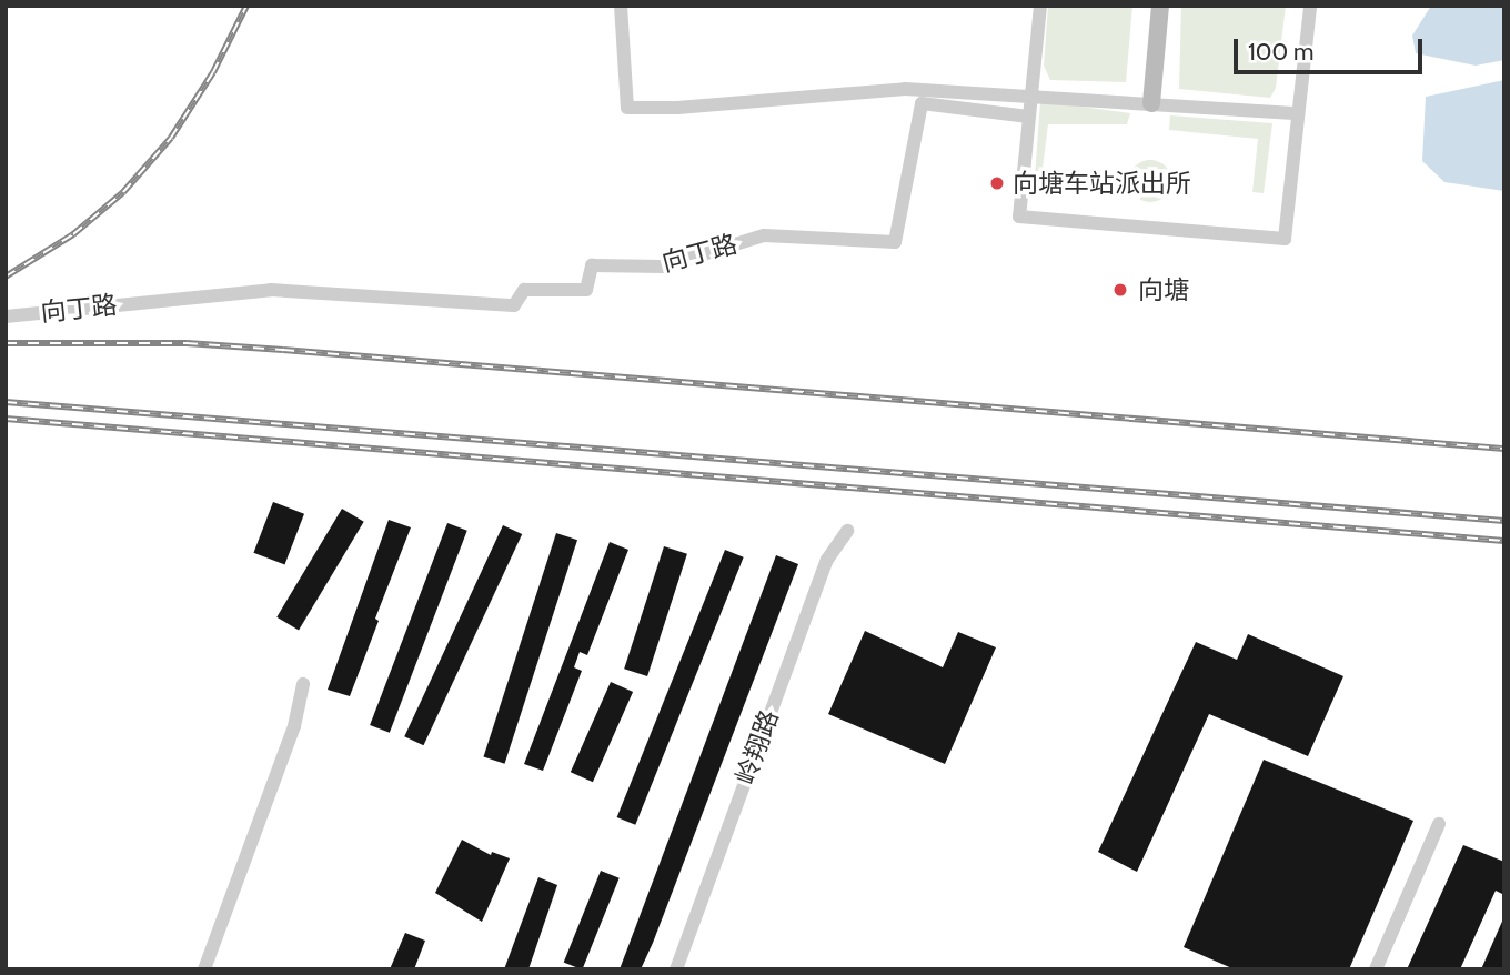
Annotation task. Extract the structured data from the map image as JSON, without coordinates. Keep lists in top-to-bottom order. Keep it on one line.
{"streets":{"street":["向丁路","岭翔路"]},"places":["向塘车站派出所","向塘"],"scale_bar":"100 m"}
